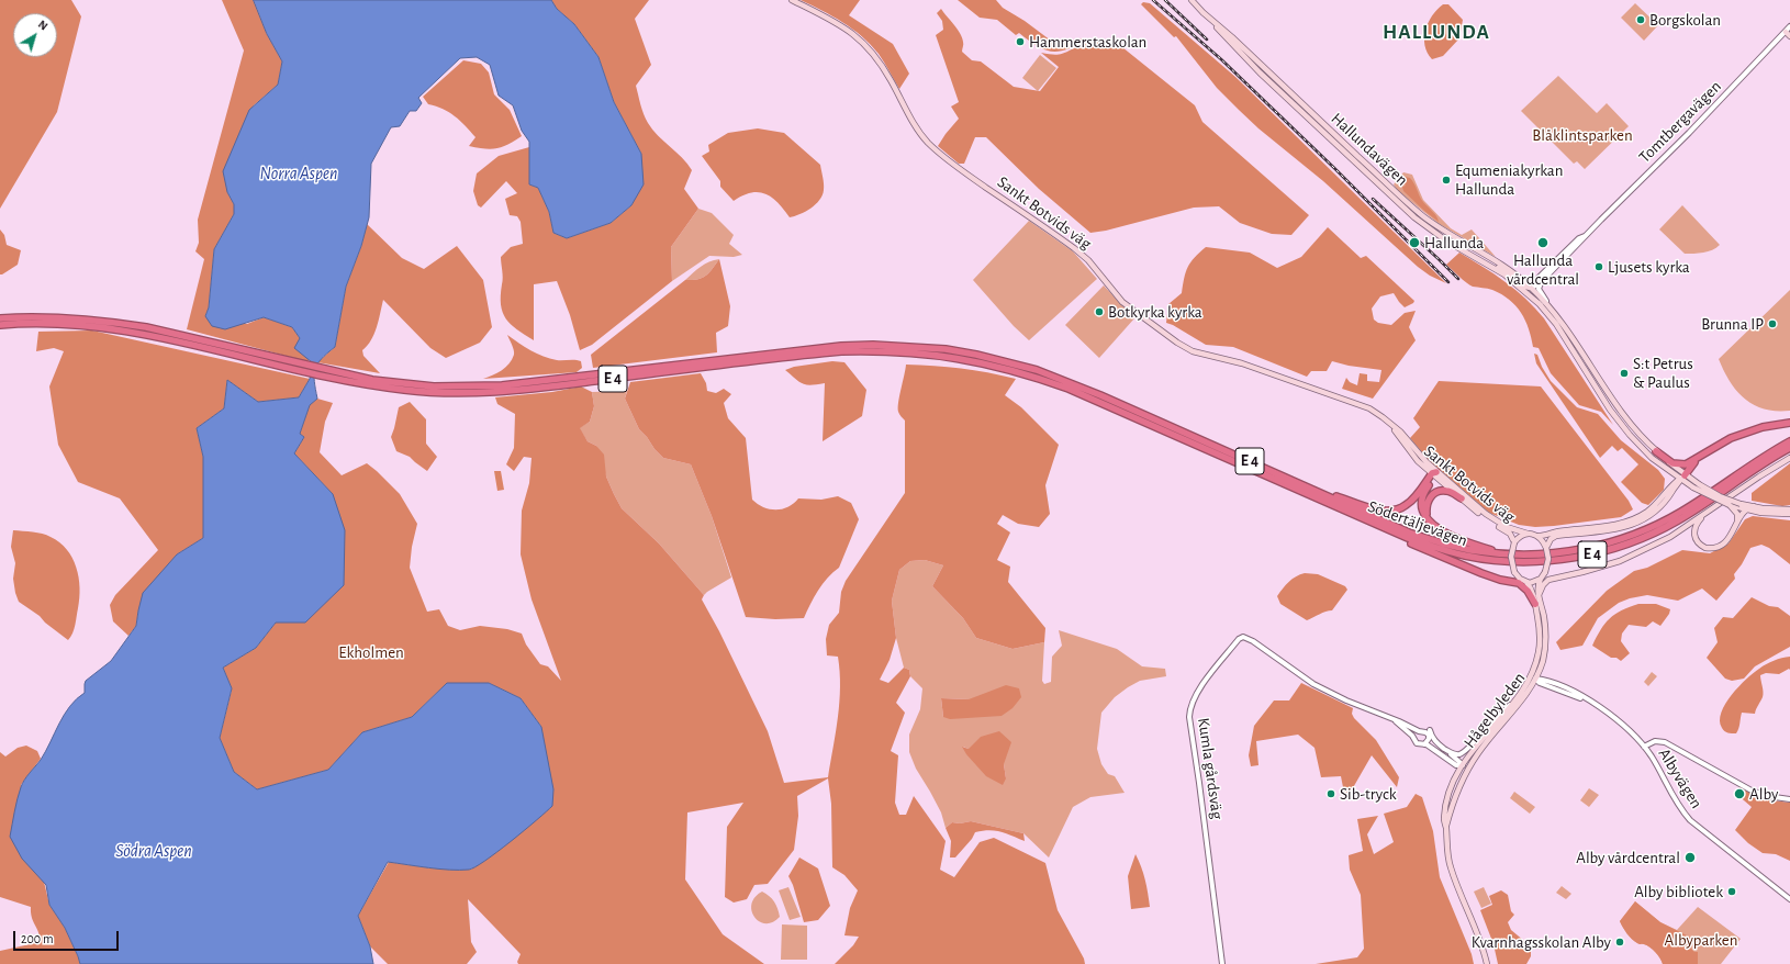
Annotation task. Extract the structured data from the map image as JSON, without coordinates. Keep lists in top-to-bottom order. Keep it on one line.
{"streets":{"highway":["E 4","Södertäljevägen"],"main road":["Hallundavägen","Sankt Botvids väg","Hågelbyleden"],"street":["Tomtbergavägen","Kumla gårdsväg","Albyvägen"]},"crossings":[["Tomtbergavägen","Hallundavägen"],["Sankt Botvids väg","Hågelbyleden"],["E 4","Södertäljevägen"],["Hågelbyleden","Kumla gårdsväg"],["Hågelbyleden","Albyvägen"]],"districts":["HALLUNDA"],"water":["Norra Aspen","Södra Aspen"],"parks":["Blåklintsparken","Ekholmen","Albyparken"],"places":["Borgskolan","Hammerstaskolan","Equmeniakyrkan Hallunda","Hallunda","Hallunda vårdcentral","Ljusets kyrka","Botkyrka kyrka","Brunna IP","S:t Petrus & Paulus","Sib-tryck","Alby","Alby vårdcentral","Alby bibliotek","Kvarnhagsskolan Alby"],"scale_bar":"200 m","north":"top right"}
